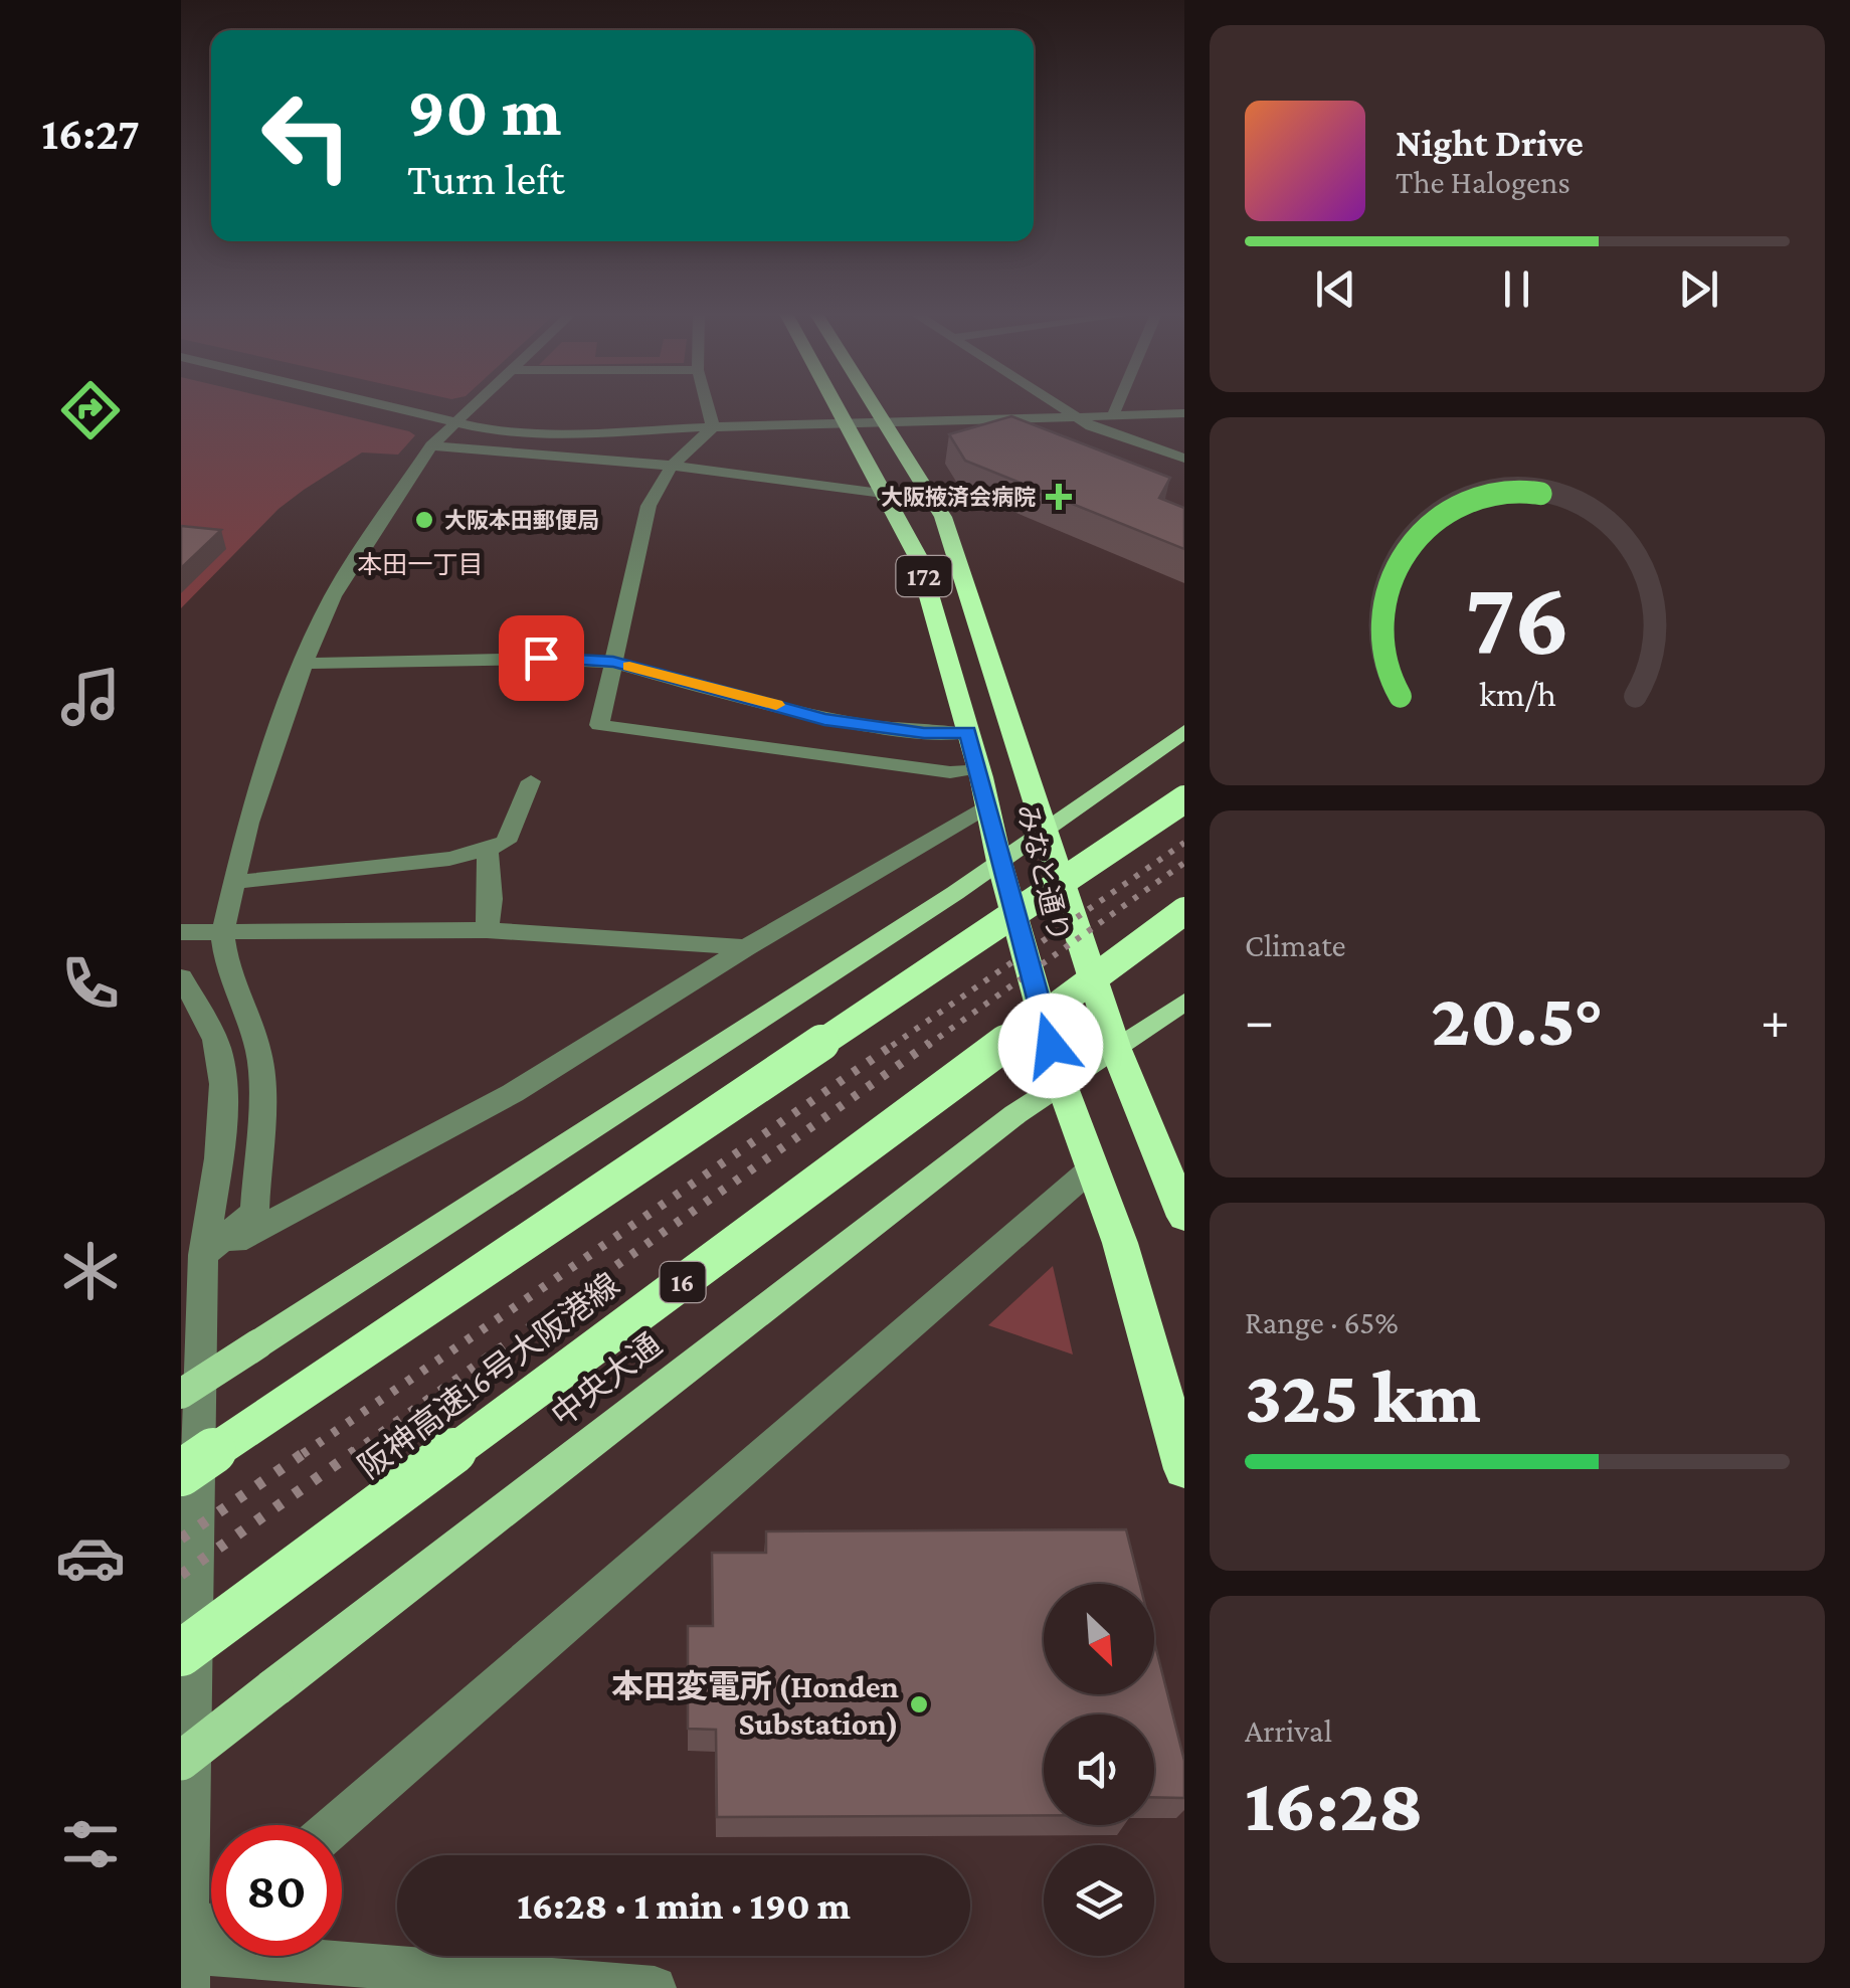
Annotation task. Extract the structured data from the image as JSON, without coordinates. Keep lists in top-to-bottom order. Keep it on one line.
{"streets":{"highway":["172","みなと通り","16","阪神高速16号大阪港線"],"main road":["中央大通"]},"crossings":[["みなと通り","中央大通"]],"districts":["本田一丁目"],"places":{"health":["大阪掖済会病院"],"other":["大阪本田郵便局","本田変電所 (Honden Substation)"]},"north":"bottom right","page":{"tabs":"16:27","turn":["90 m","Turn left"],"song":["Night Drive","The Halogens"],"tile":["Climate",["Range · 65%","325 km"],["Arrival","16:28"]],"heat":["−","20.5°","+"],"limit":"80","trip":"16:28 · 1 min · 190 m","gauge":["76","km/h"]}}
